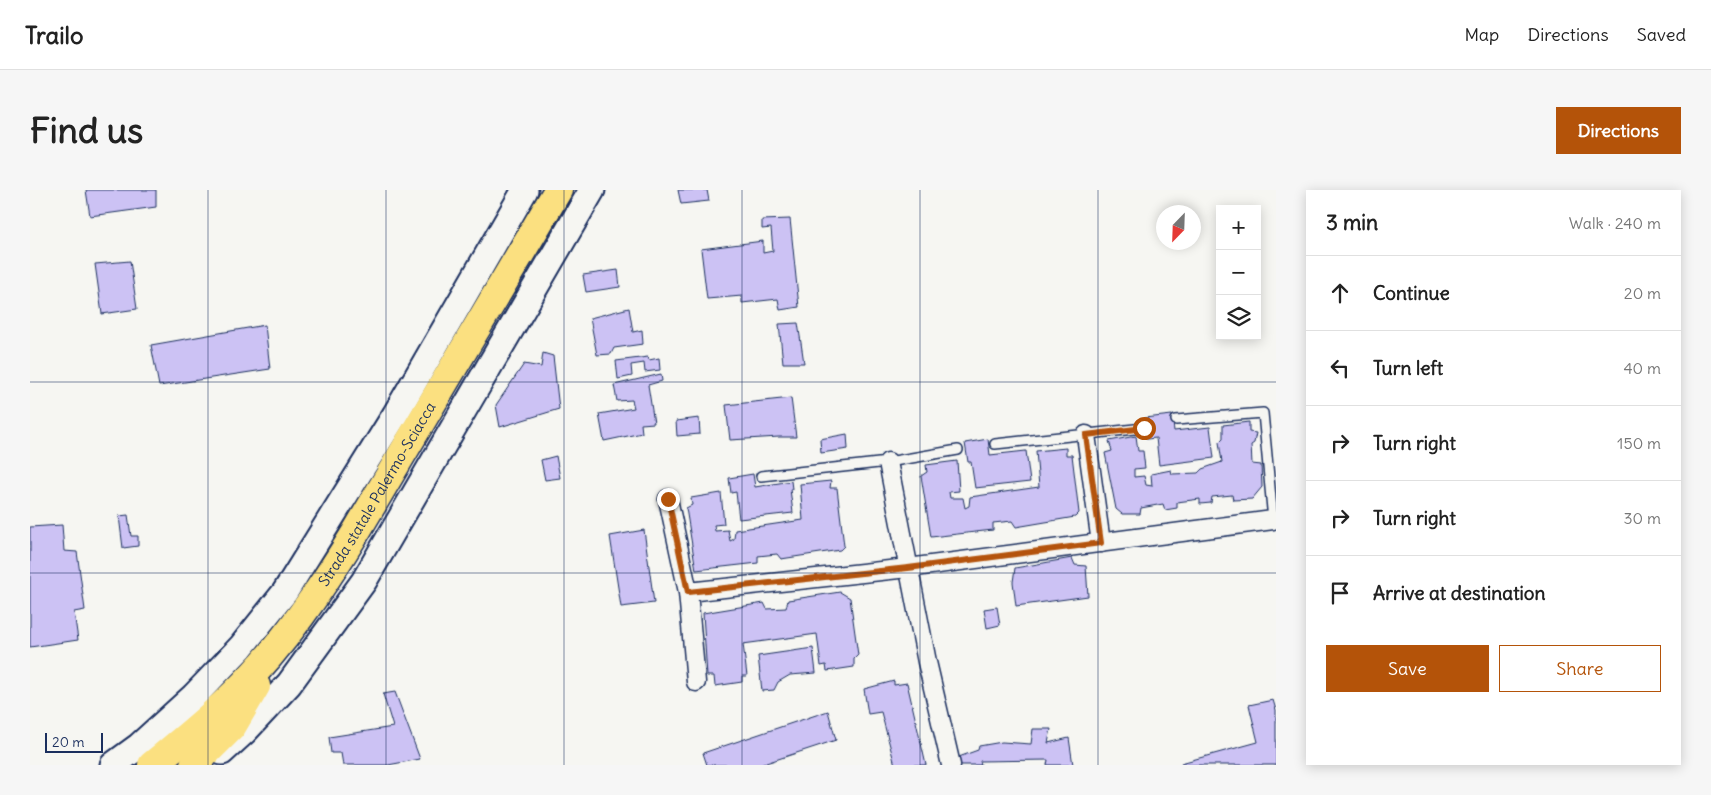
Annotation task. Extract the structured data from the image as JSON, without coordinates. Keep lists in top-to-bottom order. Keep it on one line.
{"streets":{"main road":["Strada statale Palermo-Sciacca"]},"scale_bar":"20 m","north":"bottom left","page":{"header":"Trailo","nav":["Map","Directions","Saved"],"buttons":["Directions",["Save","Share"]],"title":"Find us","heading":["3 min","Walk · 240 m"],"map_buttons":["+","−"],"list":[["Continue","20 m"],["Turn left","40 m"],["Turn right","150 m"],["Turn right","30 m"],"Arrive at destination"],"scale":"20 m"}}
